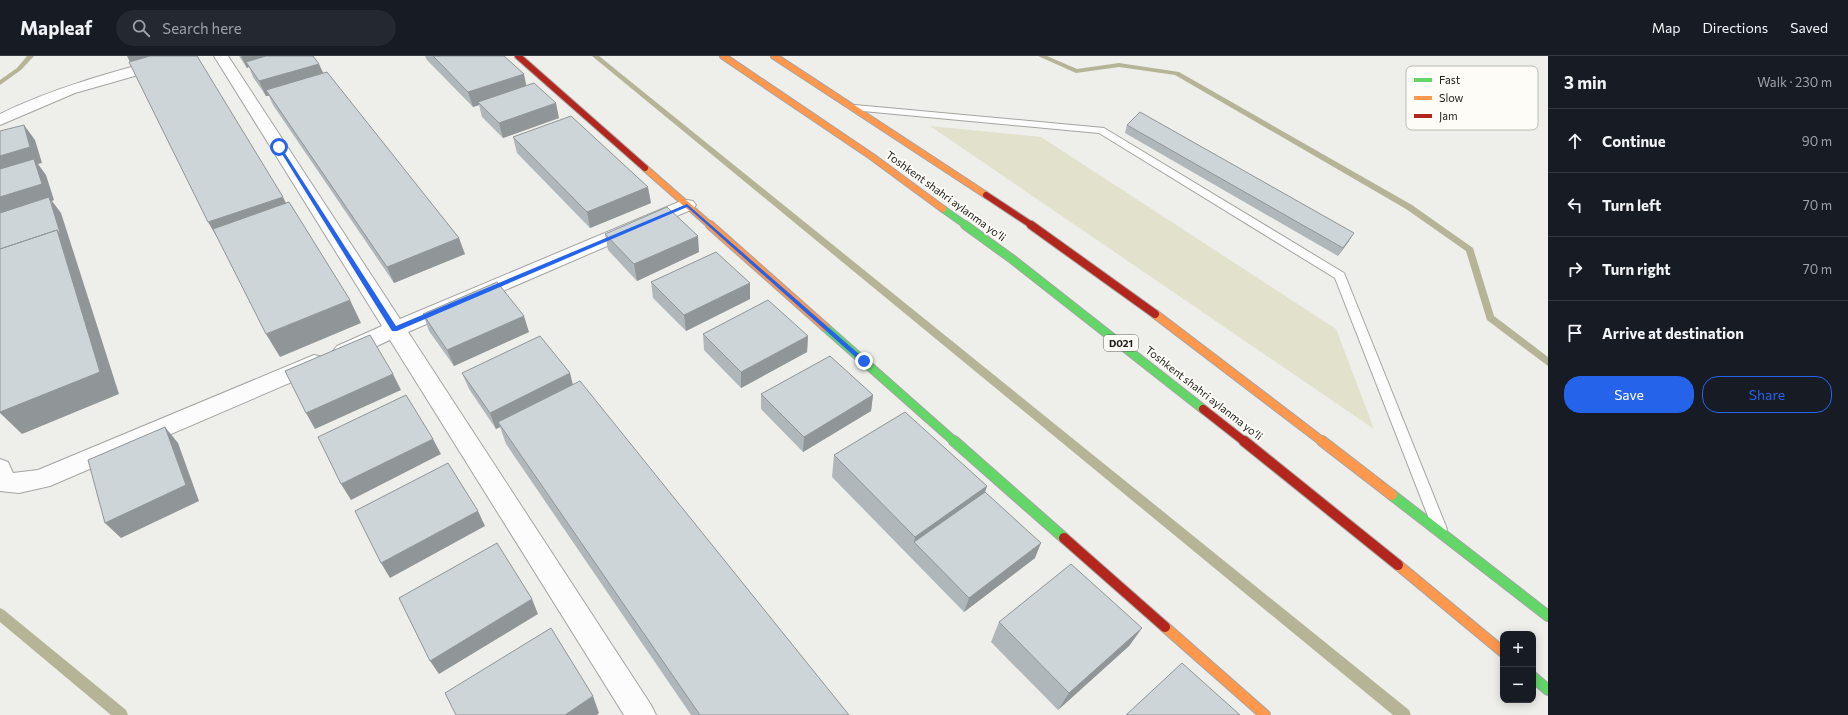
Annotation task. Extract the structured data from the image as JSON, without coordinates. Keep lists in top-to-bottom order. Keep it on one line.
{"streets":{"main road":["Toshkent shahri aylanma yoʻli","D021"]},"legend":["Fast","Slow","Jam"],"page":{"header":"Mapleaf","search":"Search here","nav":["Map","Directions","Saved"],"heading":["3 min","Walk · 230 m"],"list":[["Continue","90 m"],["Turn left","70 m"],["Turn right","70 m"],"Arrive at destination"],"buttons":["Save","Share"],"map_buttons":["+","−"]}}
